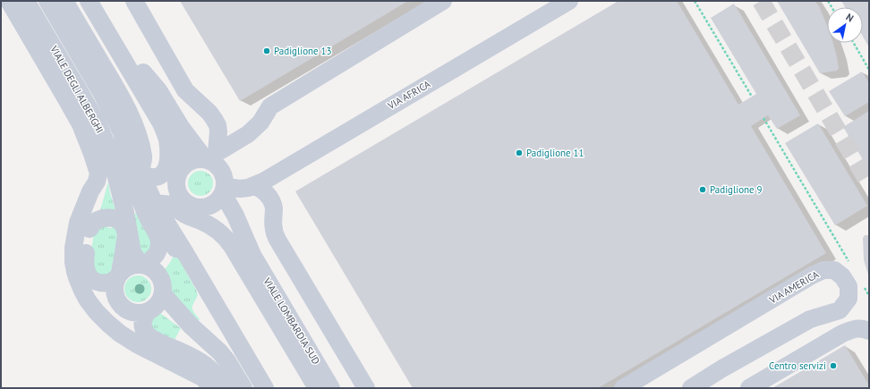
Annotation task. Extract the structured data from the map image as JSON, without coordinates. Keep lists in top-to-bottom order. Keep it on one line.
{"streets":{"street":["VIALE DEGLI ALBERGHI","VIA AFRICA","VIA AMERICA","VIALE LOMBARDIA SUD"]},"places":["Padiglione 13","Padiglione 11","Padiglione 9","Centro servizi"],"north":"top right"}
